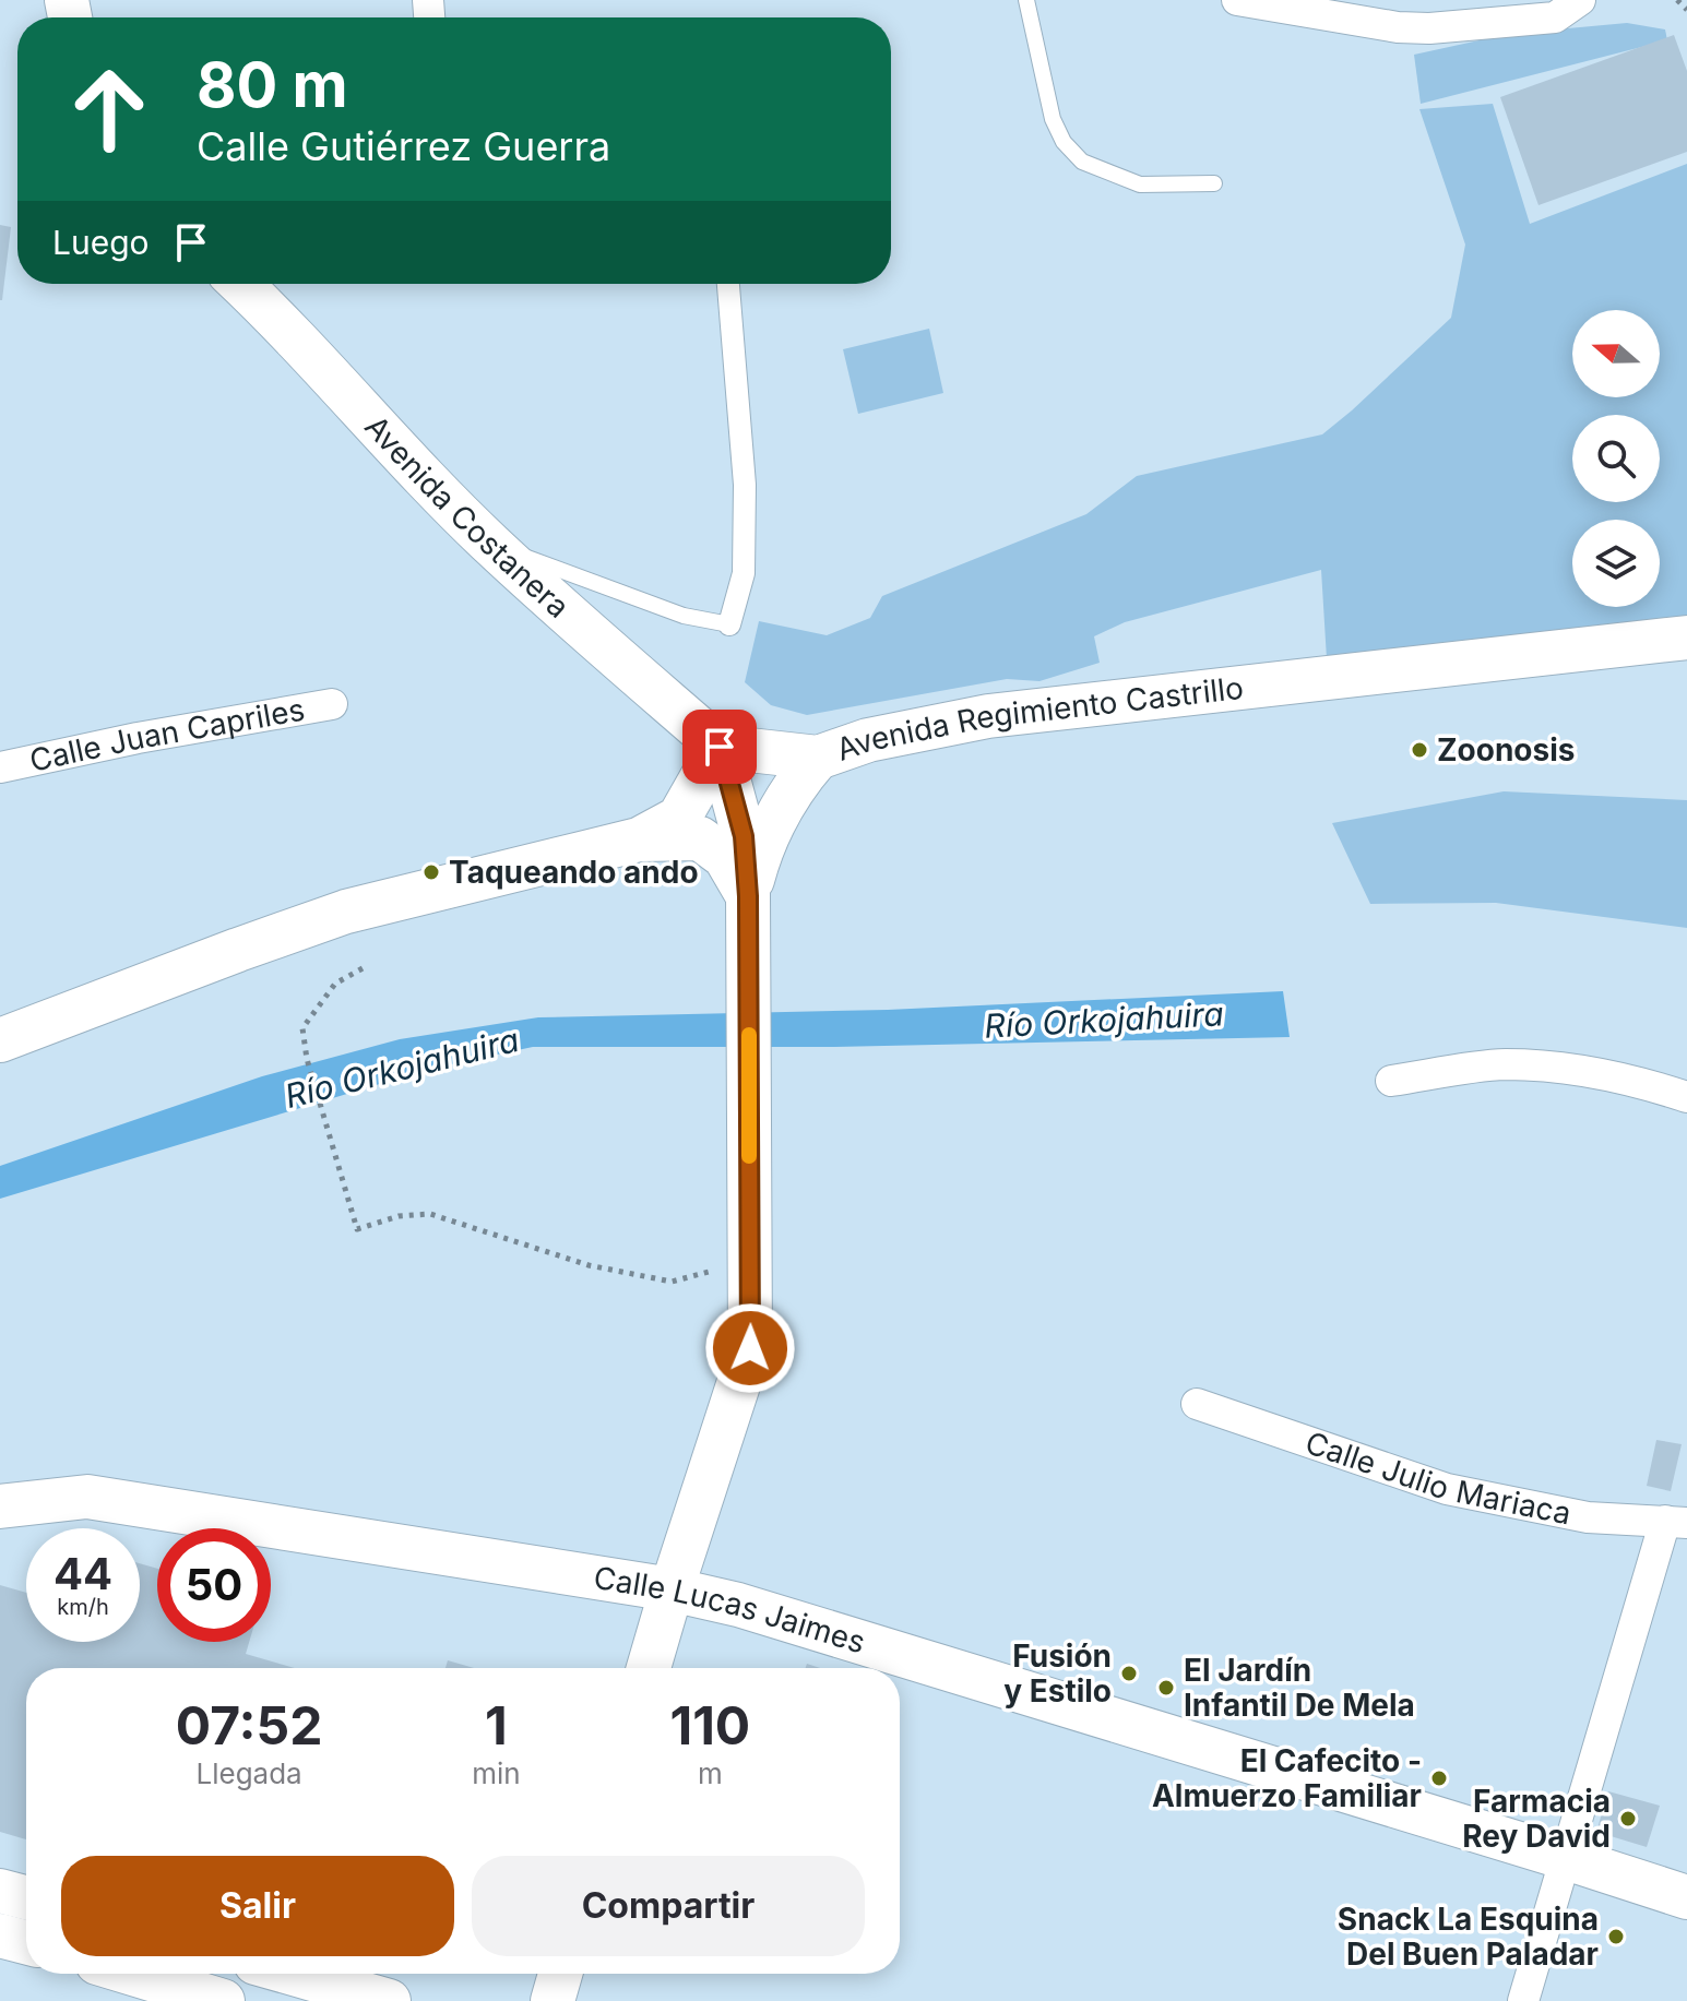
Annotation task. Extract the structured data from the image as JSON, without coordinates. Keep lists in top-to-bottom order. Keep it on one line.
{"streets":{"main road":["Avenida Costanera","Avenida Regimiento Castrillo","Calle Lucas Jaimes"],"street":["Calle Juan Capriles","Calle Julio Mariaca"]},"crossings":[["Avenida Costanera","Avenida Regimiento Castrillo"]],"water":["Río Orkojahuira"],"places":["Zoonosis","Taqueando ando","Fusión y Estilo","El Jardín Infantil De Mela","El Cafecito - Almuerzo Familiar","Farmacia Rey David","Snack La Esquina Del Buen Paladar"],"north":"left","page":{"turn":["80 m","Calle Gutiérrez Guerra"],"then":"Luego","speed":"44 km/h","limit":"50","eta":["07:52","Llegada","1","min","110","m"],"buttons":["Salir","Compartir"]}}
